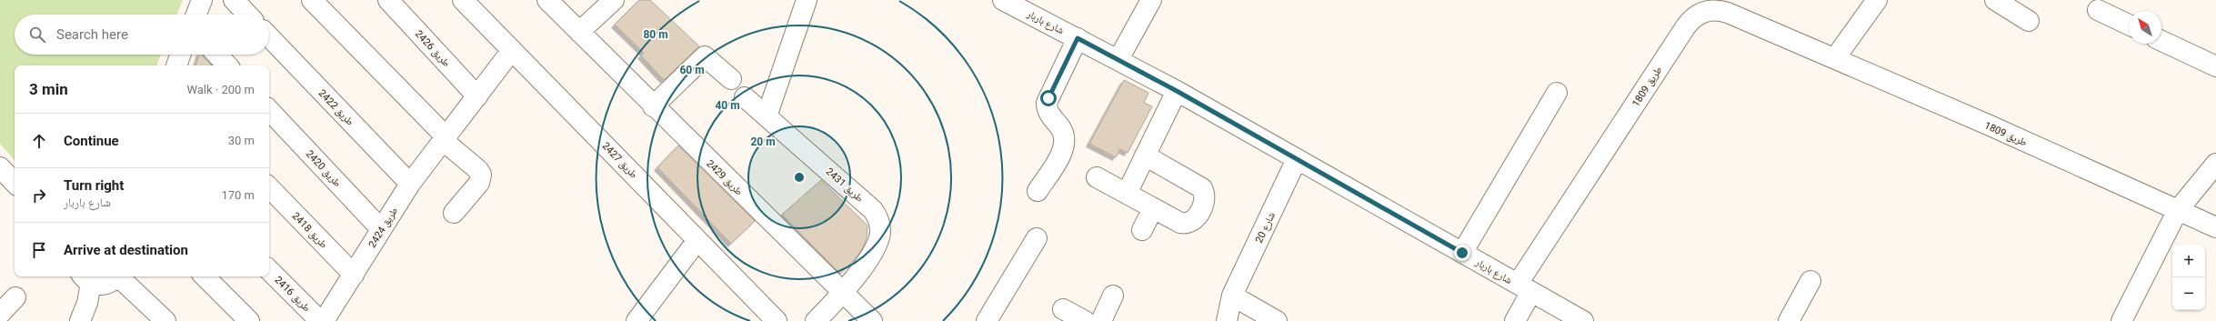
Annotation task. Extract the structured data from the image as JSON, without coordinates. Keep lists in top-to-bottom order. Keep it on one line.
{"streets":{"street":["شارع باربار","طريق 2426","طريق 1809","طريق 2422","طريق 2427","طريق 2420","طريق 2429","طريق 2431","طريق 2424","شارع 20","طريق 2418","طريق 2416"]},"crossings":[["شارع باربار","طريق 1809"],["شارع باربار","شارع 20"],["طريق 2426","طريق 2424"],["طريق 2422","طريق 2424"],["طريق 2427","طريق 2424"],["طريق 2420","طريق 2424"],["طريق 2429","طريق 2431"],["طريق 2424","طريق 2418"]],"north":"top left","page":{"search":"Search here","heading":["3 min","Walk · 200 m"],"list":[["Continue","30 m"],["Turn right","شارع باربار","170 m"],"Arrive at destination"],"map_buttons":["+","−"]},"rings":["80 m","60 m","40 m","20 m"]}
